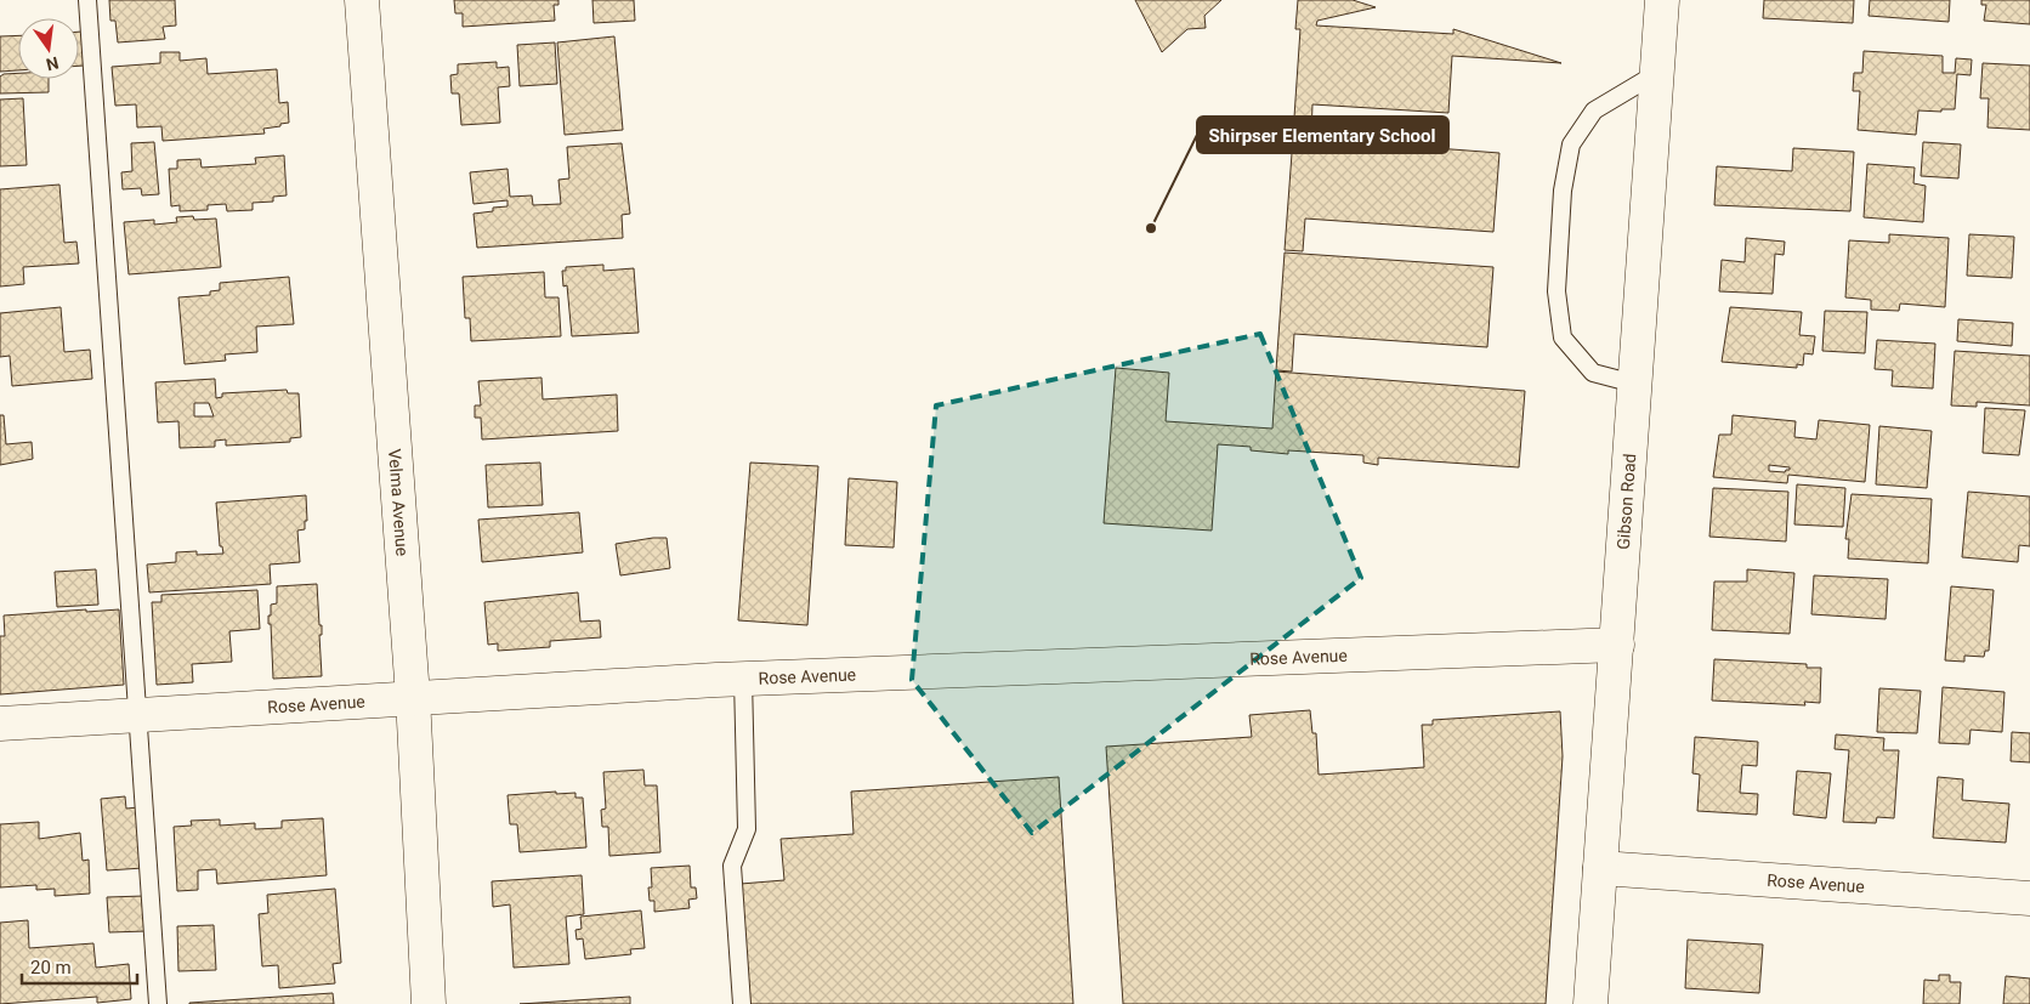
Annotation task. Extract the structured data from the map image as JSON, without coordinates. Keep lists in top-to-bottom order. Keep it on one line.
{"streets":{"street":["Velma Avenue","Gibson Road","Rose Avenue"]},"crossings":[["Velma Avenue","Rose Avenue"],["Gibson Road","Rose Avenue"]],"places":["Shirpser Elementary School"],"scale_bar":"20 m","north":"bottom"}
